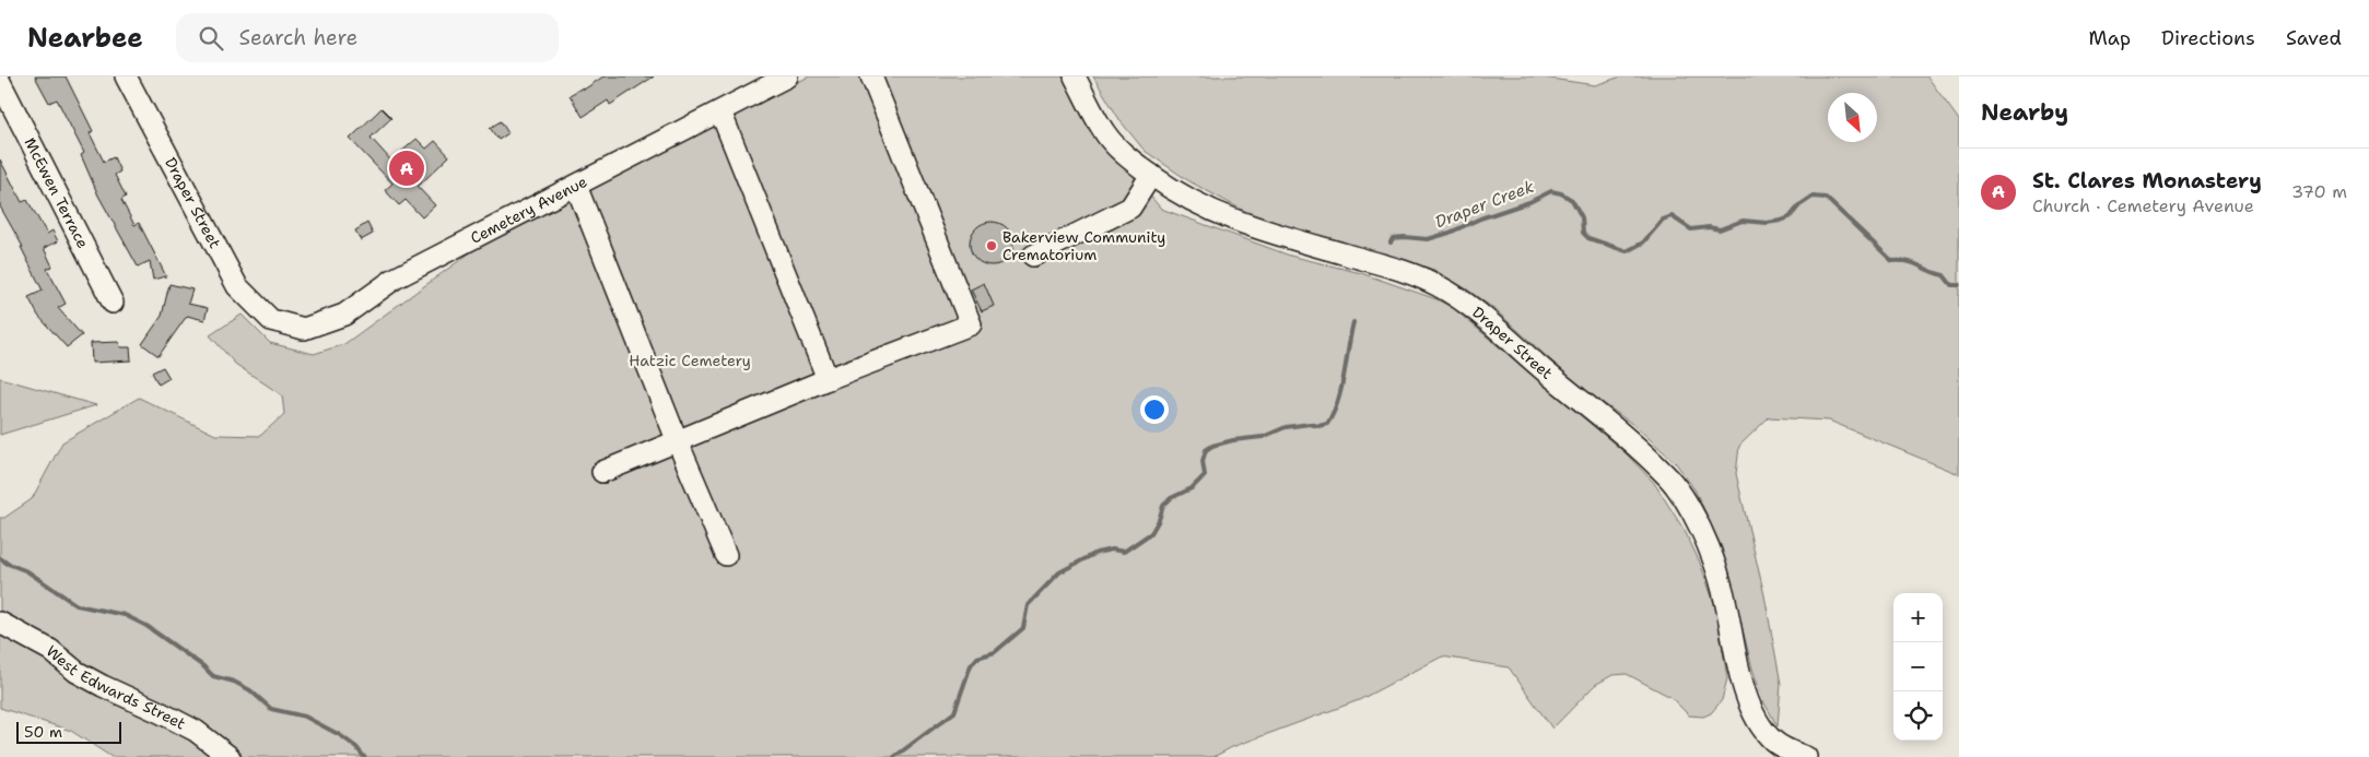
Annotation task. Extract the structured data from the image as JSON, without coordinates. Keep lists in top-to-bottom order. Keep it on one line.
{"streets":{"street":["McEwen Terrace","Draper Street","Cemetery Avenue","West Edwards Street"]},"crossings":[["Draper Street","Cemetery Avenue"]],"water":["Draper Creek"],"parks":["Hatzic Cemetery"],"places":["Bakerview Community Crematorium"],"scale_bar":"50 m","north":"bottom right","page":{"header":"Nearbee","search":"Search here","nav":["Map","Directions","Saved"],"heading":"Nearby","list":[{"mark":"A","name":"St. Clares Monastery","note":"Church · Cemetery Avenue","value":"370 m"}],"pins":"A","map_buttons":["+","−"],"scale":"50 m"}}
